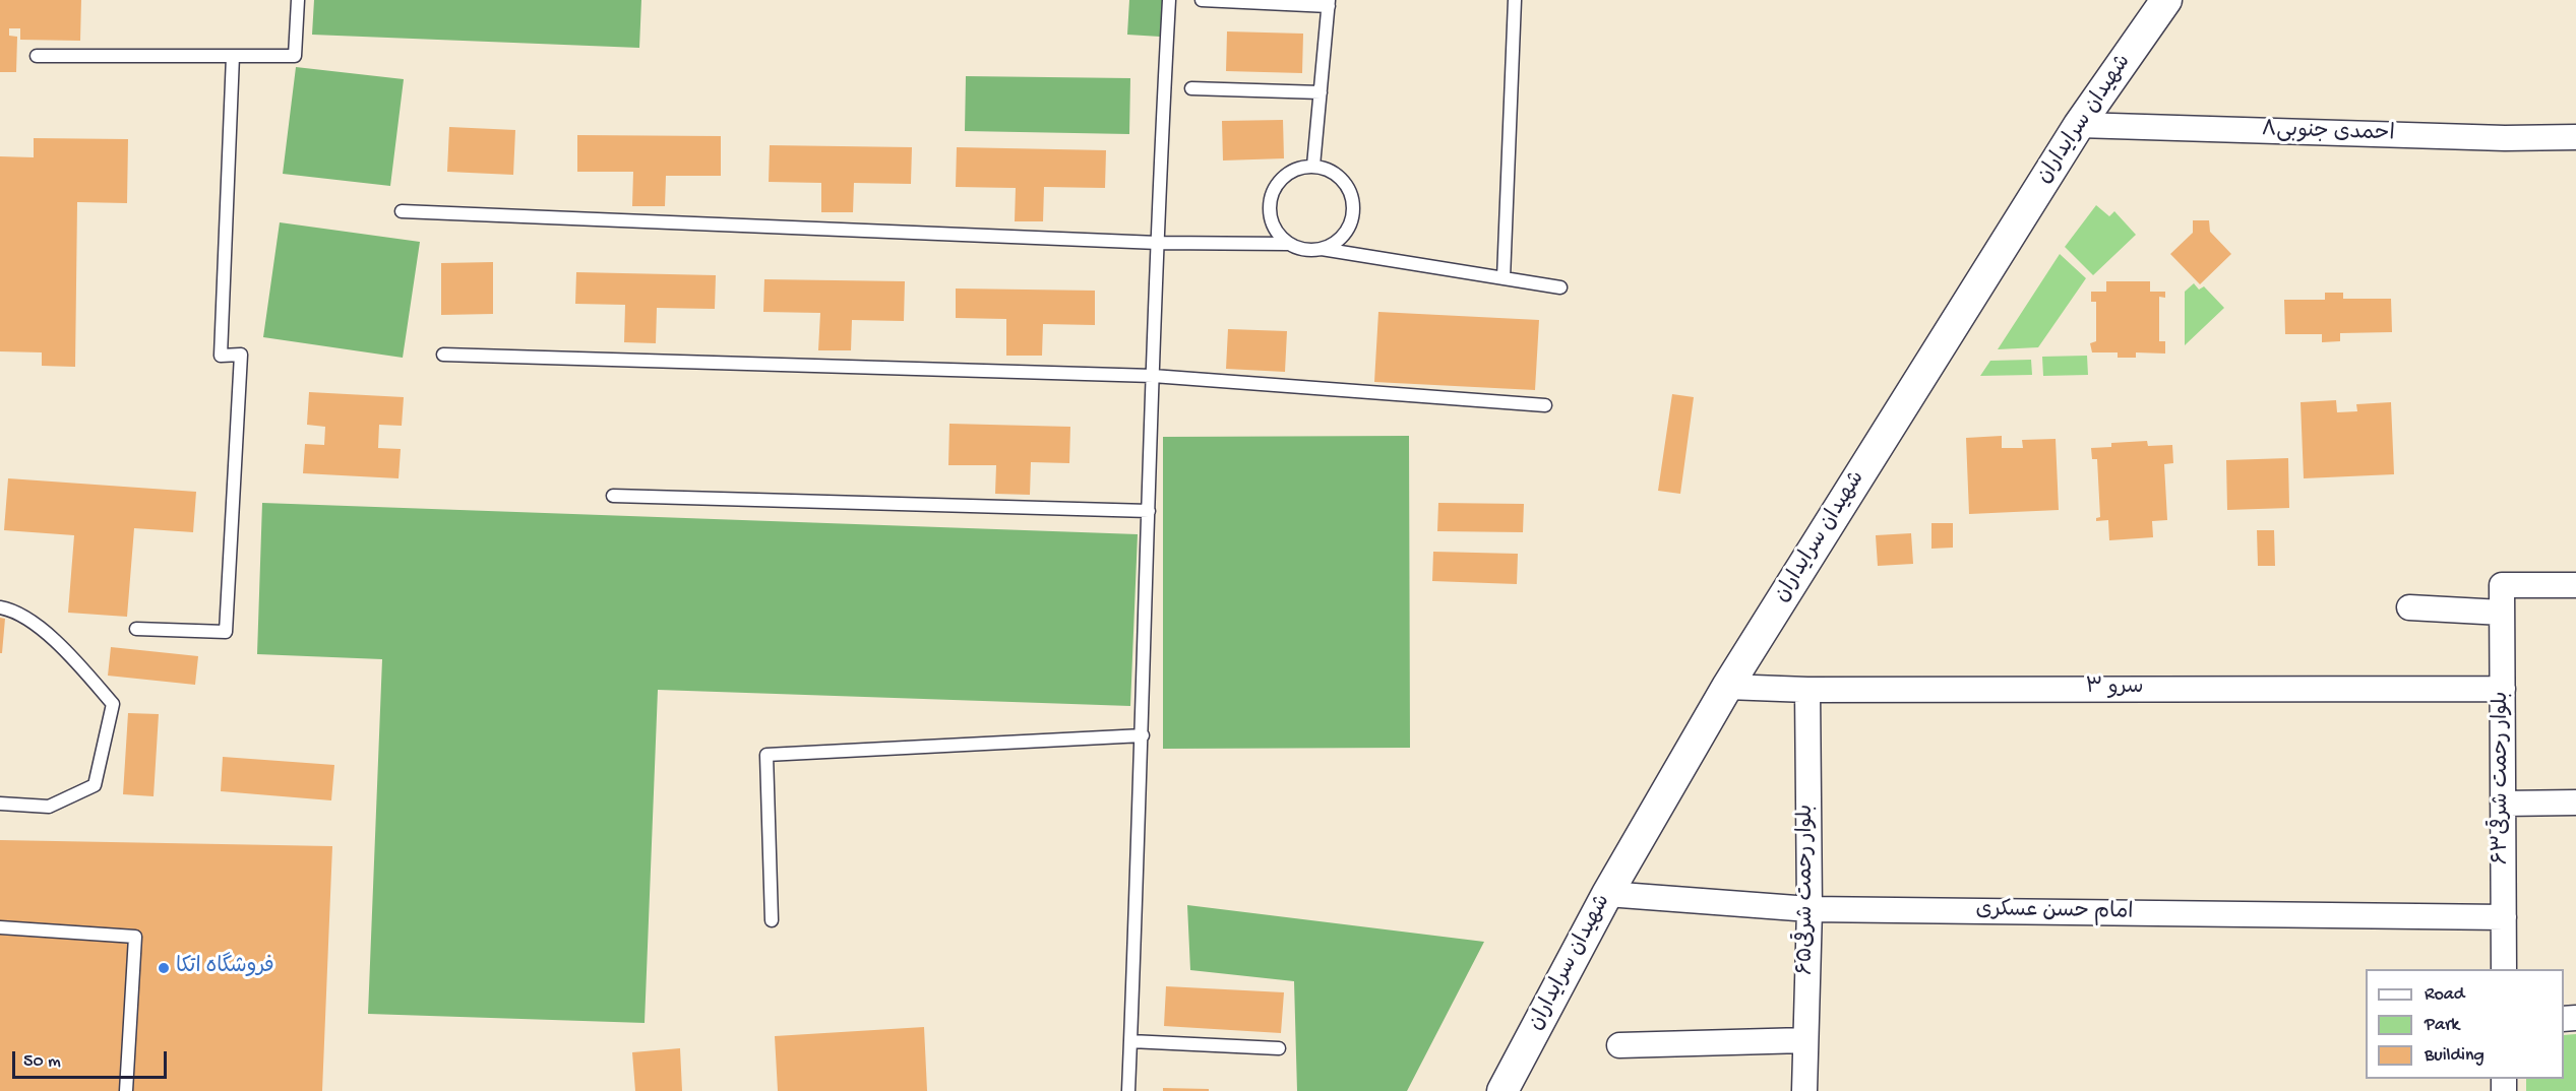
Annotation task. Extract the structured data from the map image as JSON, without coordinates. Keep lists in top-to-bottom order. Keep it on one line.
{"streets":{"street":["شهیدان سرایداران","احمدی جنوبی۸","سرو ۳","بلوار رحمت شرقی۶۳","بلوار رحمت شرقی۶۵","امام حسن عسکری"]},"crossings":[["شهیدان سرایداران","احمدی جنوبی۸"],["شهیدان سرایداران","سرو ۳"],["شهیدان سرایداران","امام حسن عسکری"],["سرو ۳","بلوار رحمت شرقی۶۳"],["سرو ۳","بلوار رحمت شرقی۶۵"],["بلوار رحمت شرقی۶۳","امام حسن عسکری"],["بلوار رحمت شرقی۶۵","امام حسن عسکری"]],"places":["فروشگاه اتکا"],"legend":["Road","Park","Building"],"scale_bar":"50 m"}
